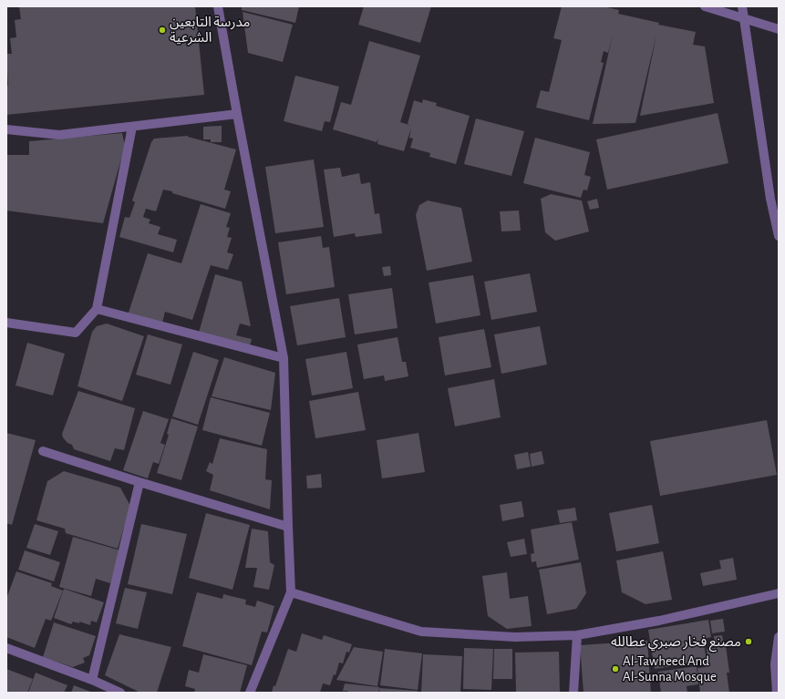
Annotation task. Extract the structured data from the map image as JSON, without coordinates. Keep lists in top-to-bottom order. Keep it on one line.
{"places":["مدرسة التابعين الشرعية","مصنع فخار صبري عطالله","Al-Tawheed And Al-Sunna Mosque"]}
